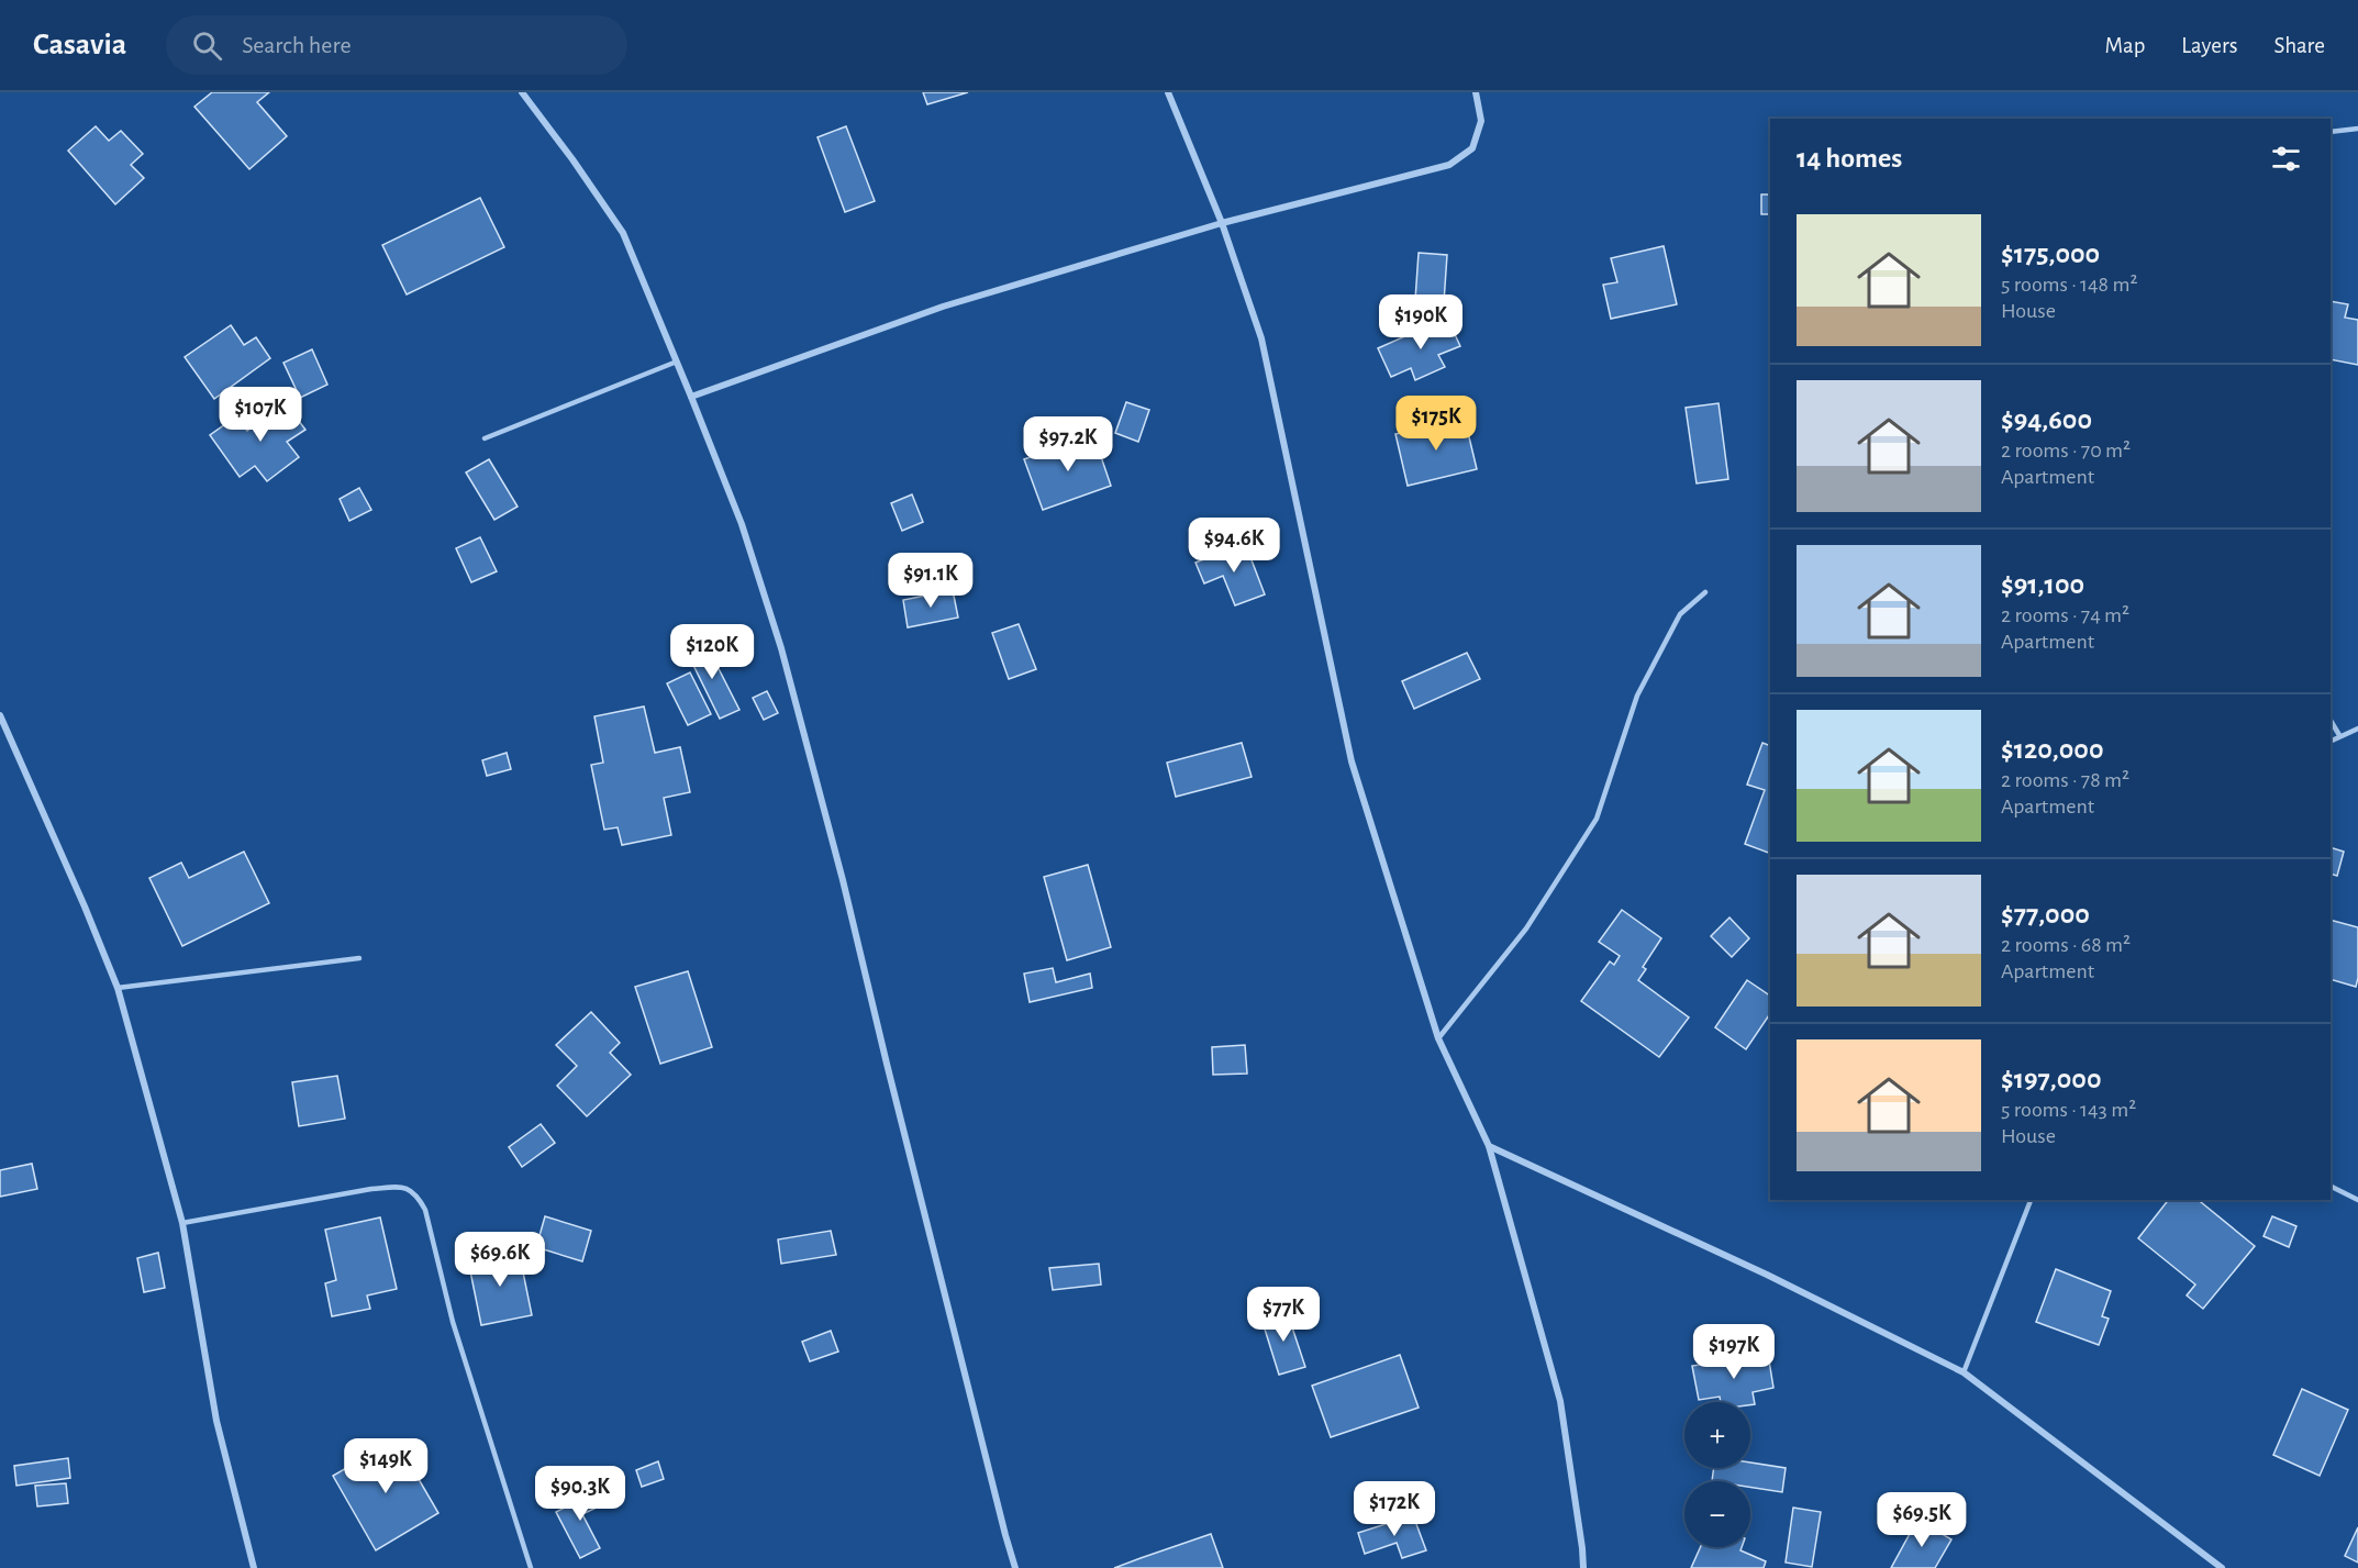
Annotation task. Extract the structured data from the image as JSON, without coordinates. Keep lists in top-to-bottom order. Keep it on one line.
{"page":{"header":"Casavia","search":"Search here","nav":["Map","Layers","Share"],"heading":"14 homes","list":[{"name":"$175,000","note":"5 rooms · 148 m² · House"},{"name":"$94,600","note":"2 rooms · 70 m² · Apartment"},{"name":"$91,100","note":"2 rooms · 74 m² · Apartment"},{"name":"$120,000","note":"2 rooms · 78 m² · Apartment"},{"name":"$77,000","note":"2 rooms · 68 m² · Apartment"},{"name":"$197,000","note":"5 rooms · 143 m² · House"}],"price":["$190K","$107K","$175K","$97.2K","$94.6K","$91.1K","$120K","$69.6K","$77K","$197K","$149K","$90.3K","$172K","$69.5K"],"map_buttons":["+","−"]}}
